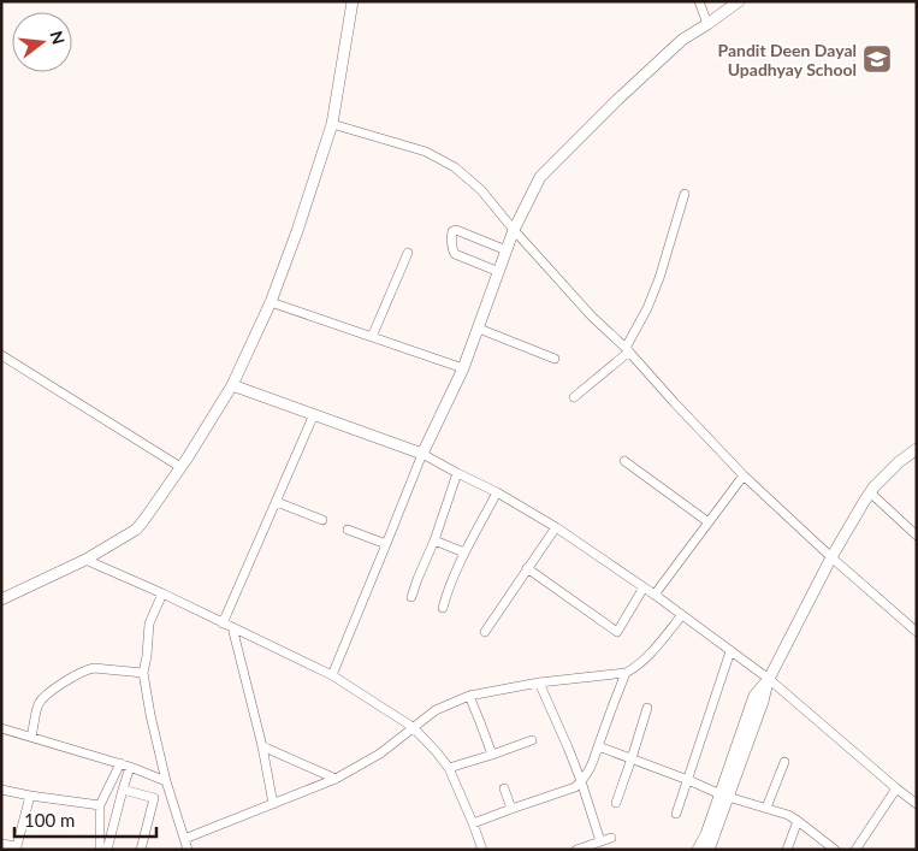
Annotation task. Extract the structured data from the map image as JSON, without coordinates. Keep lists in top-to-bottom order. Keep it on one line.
{"places":{"school or university":["Pandit Deen Dayal Upadhyay School"]},"scale_bar":"100 m","north":"right"}
